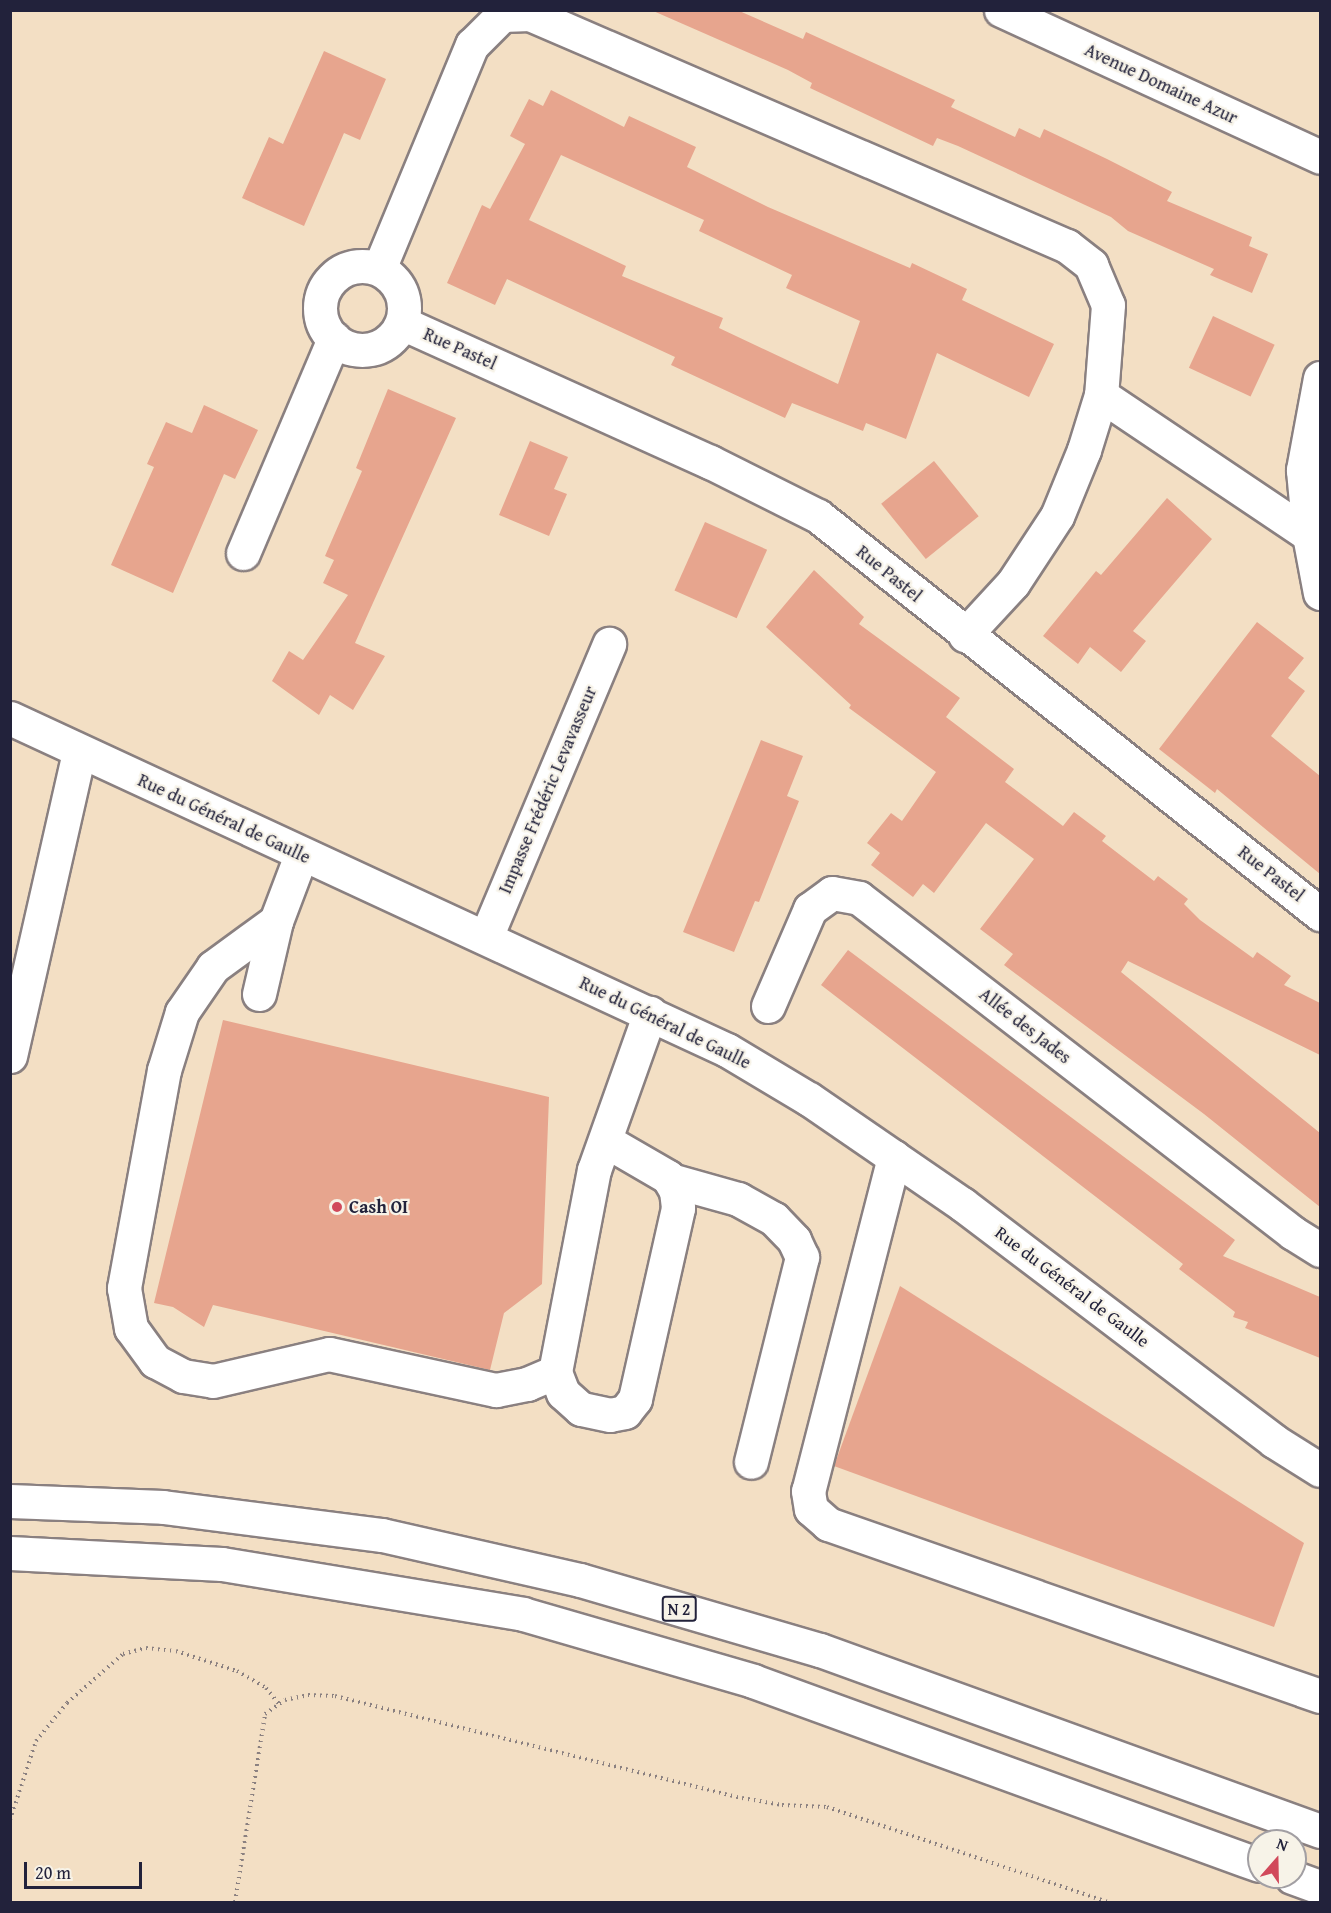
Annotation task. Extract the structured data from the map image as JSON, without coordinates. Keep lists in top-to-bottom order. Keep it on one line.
{"streets":{"main road":["Avenue Domaine Azur","Rue Pastel","Impasse Frédéric Levavasseur","Rue du Général de Gaulle","Allée des Jades","N 2"]},"crossings":[["Impasse Frédéric Levavasseur","Rue du Général de Gaulle"]],"places":["Cash OI"],"scale_bar":"20 m","north":"top"}
